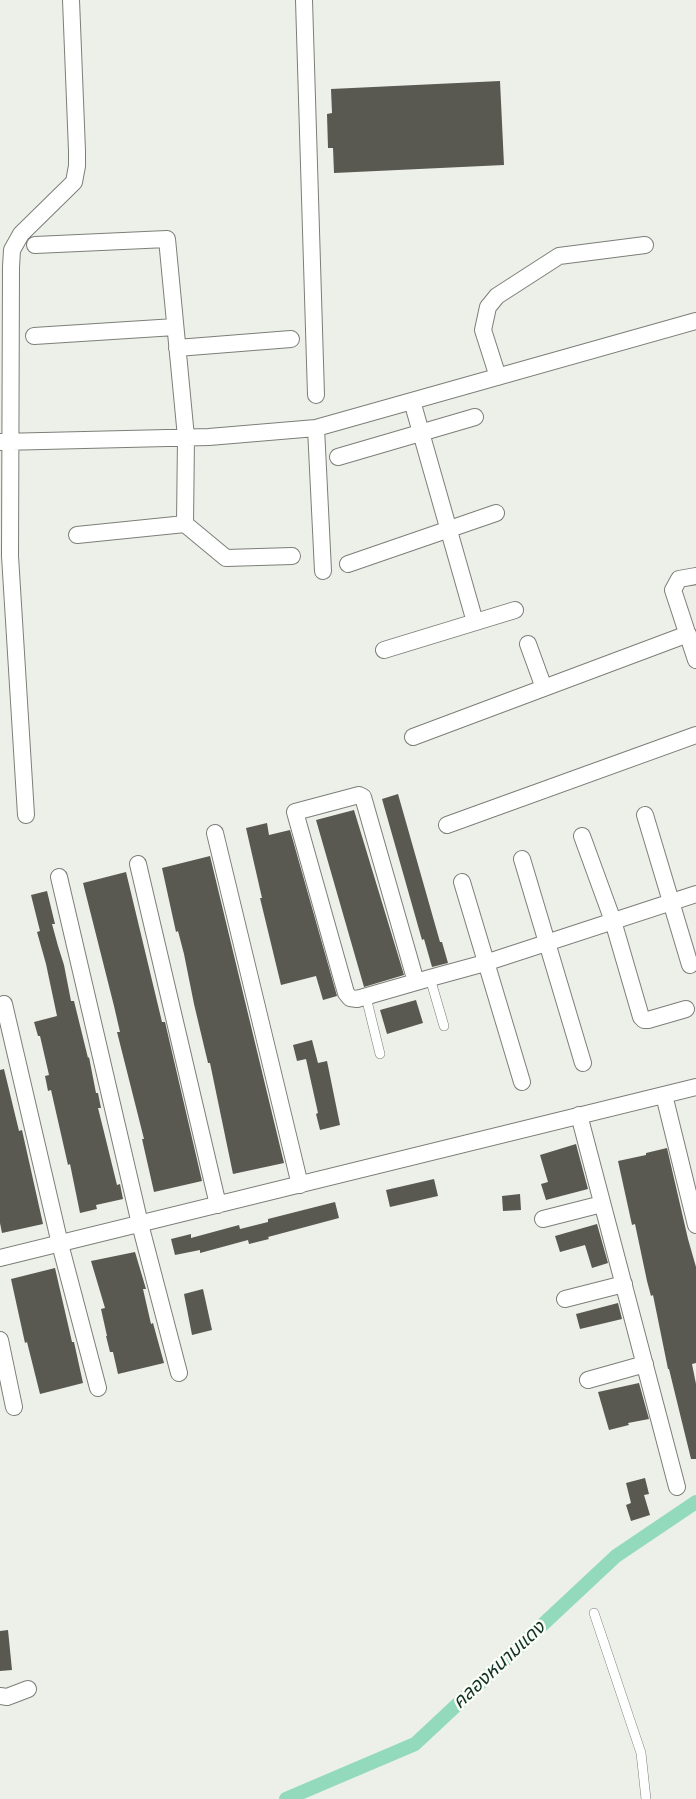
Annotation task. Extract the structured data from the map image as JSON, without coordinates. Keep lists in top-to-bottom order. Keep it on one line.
{"water":["คลองหนามแดง"]}
